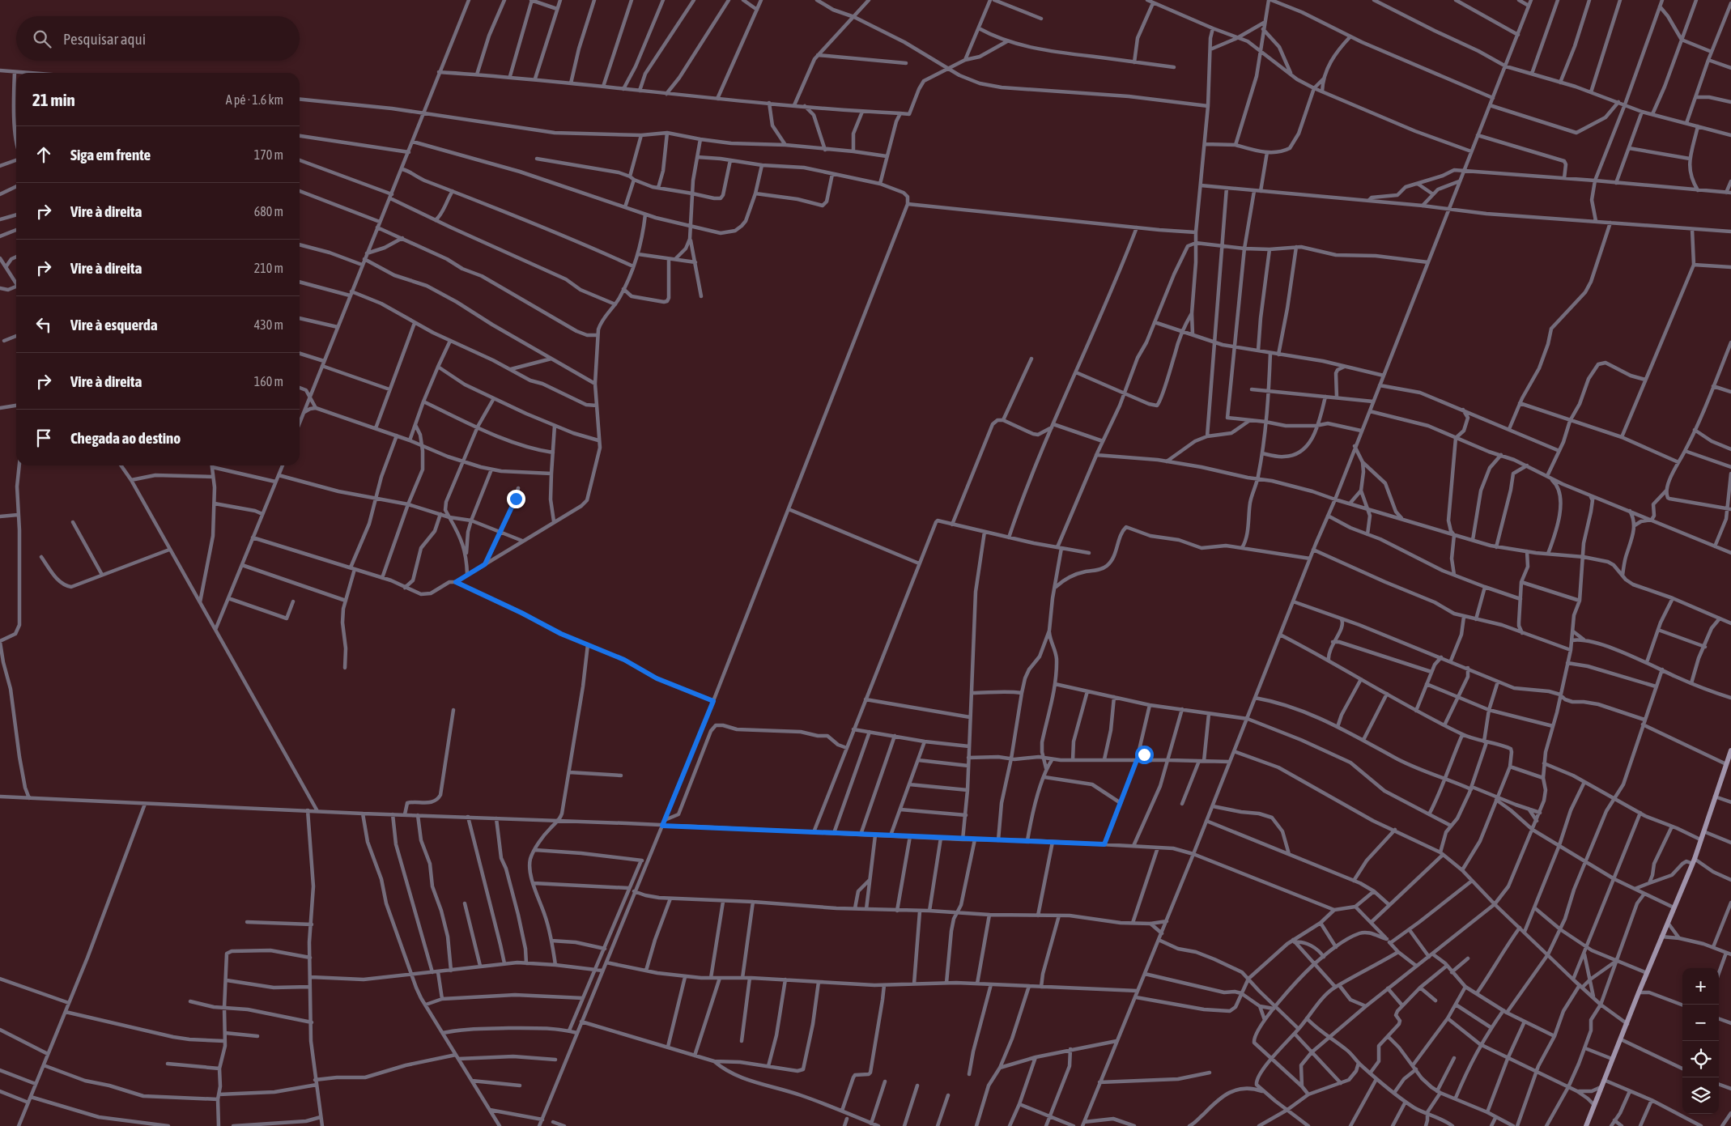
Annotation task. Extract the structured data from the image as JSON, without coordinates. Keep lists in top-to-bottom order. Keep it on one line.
{"page":{"search":"Pesquisar aqui","heading":["21 min","A pé · 1.6 km"],"list":[["Siga em frente","170 m"],["Vire à direita","680 m"],["Vire à direita","210 m"],["Vire à esquerda","430 m"],["Vire à direita","160 m"],"Chegada ao destino"],"map_buttons":["+","−"]}}
